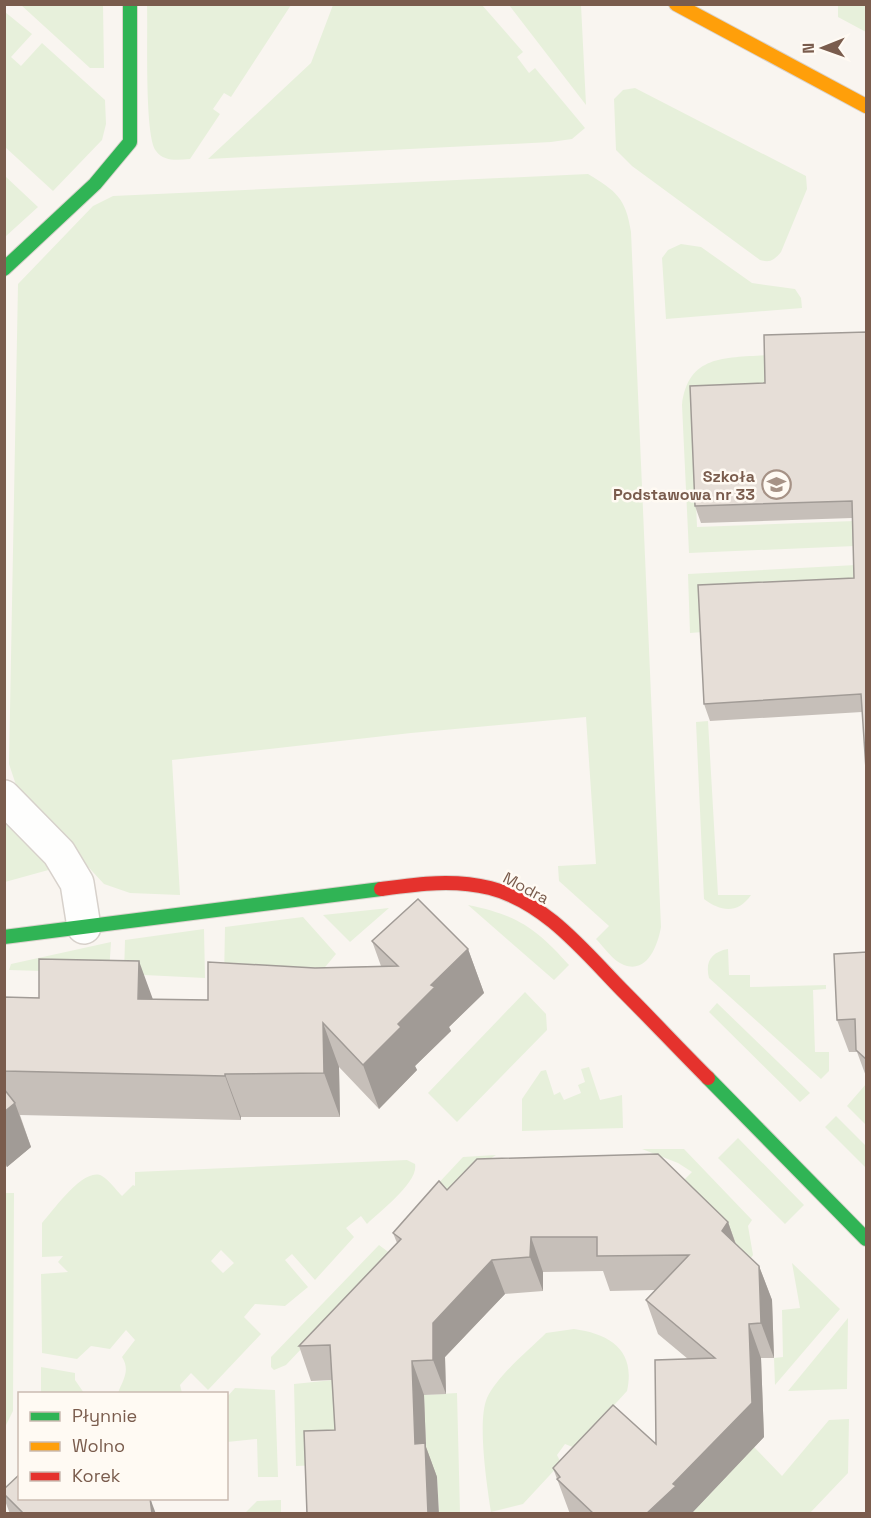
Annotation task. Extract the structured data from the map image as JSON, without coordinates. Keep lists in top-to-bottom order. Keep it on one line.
{"streets":{"street":["Modra"]},"places":{"school or university":["Szkoła Podstawowa nr 33"]},"legend":["Płynnie","Wolno","Korek"],"north":"left"}
